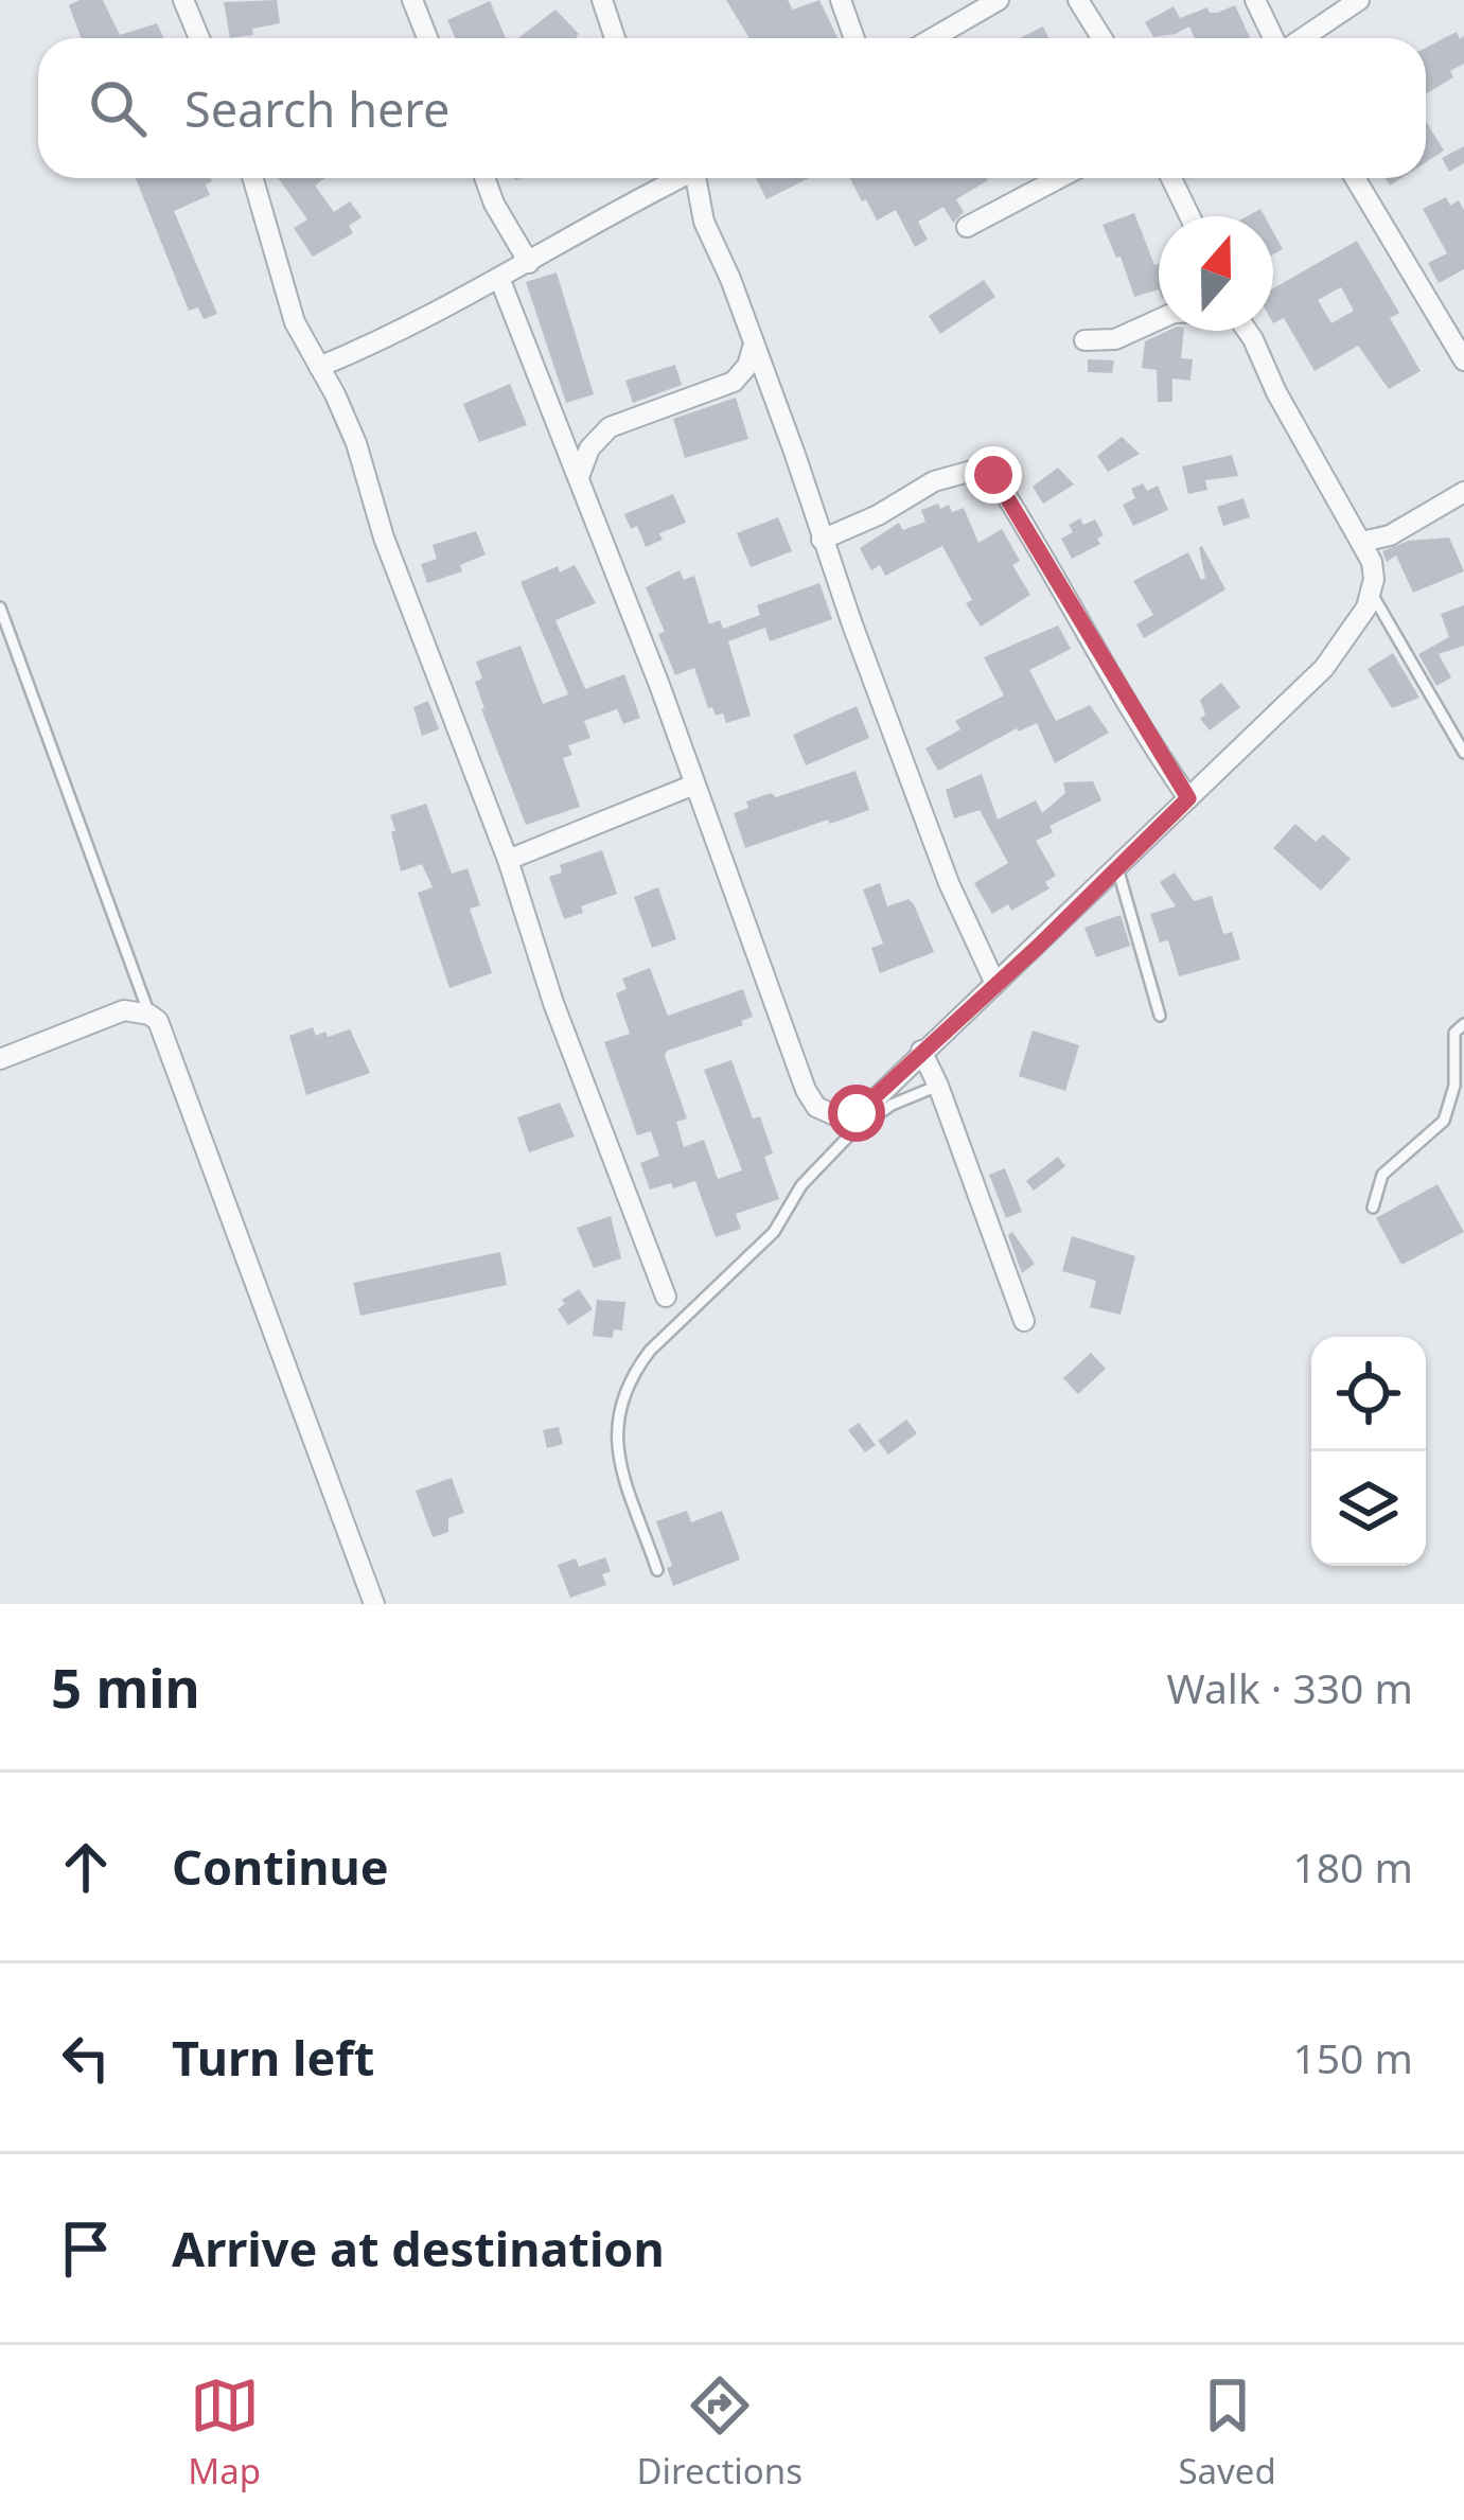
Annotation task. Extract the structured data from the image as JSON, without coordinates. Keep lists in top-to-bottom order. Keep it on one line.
{"north":"top","page":{"search":"Search here","heading":["5 min","Walk · 330 m"],"list":[["Continue","180 m"],["Turn left","150 m"],"Arrive at destination"],"nav":["Map","Directions","Saved"]}}
